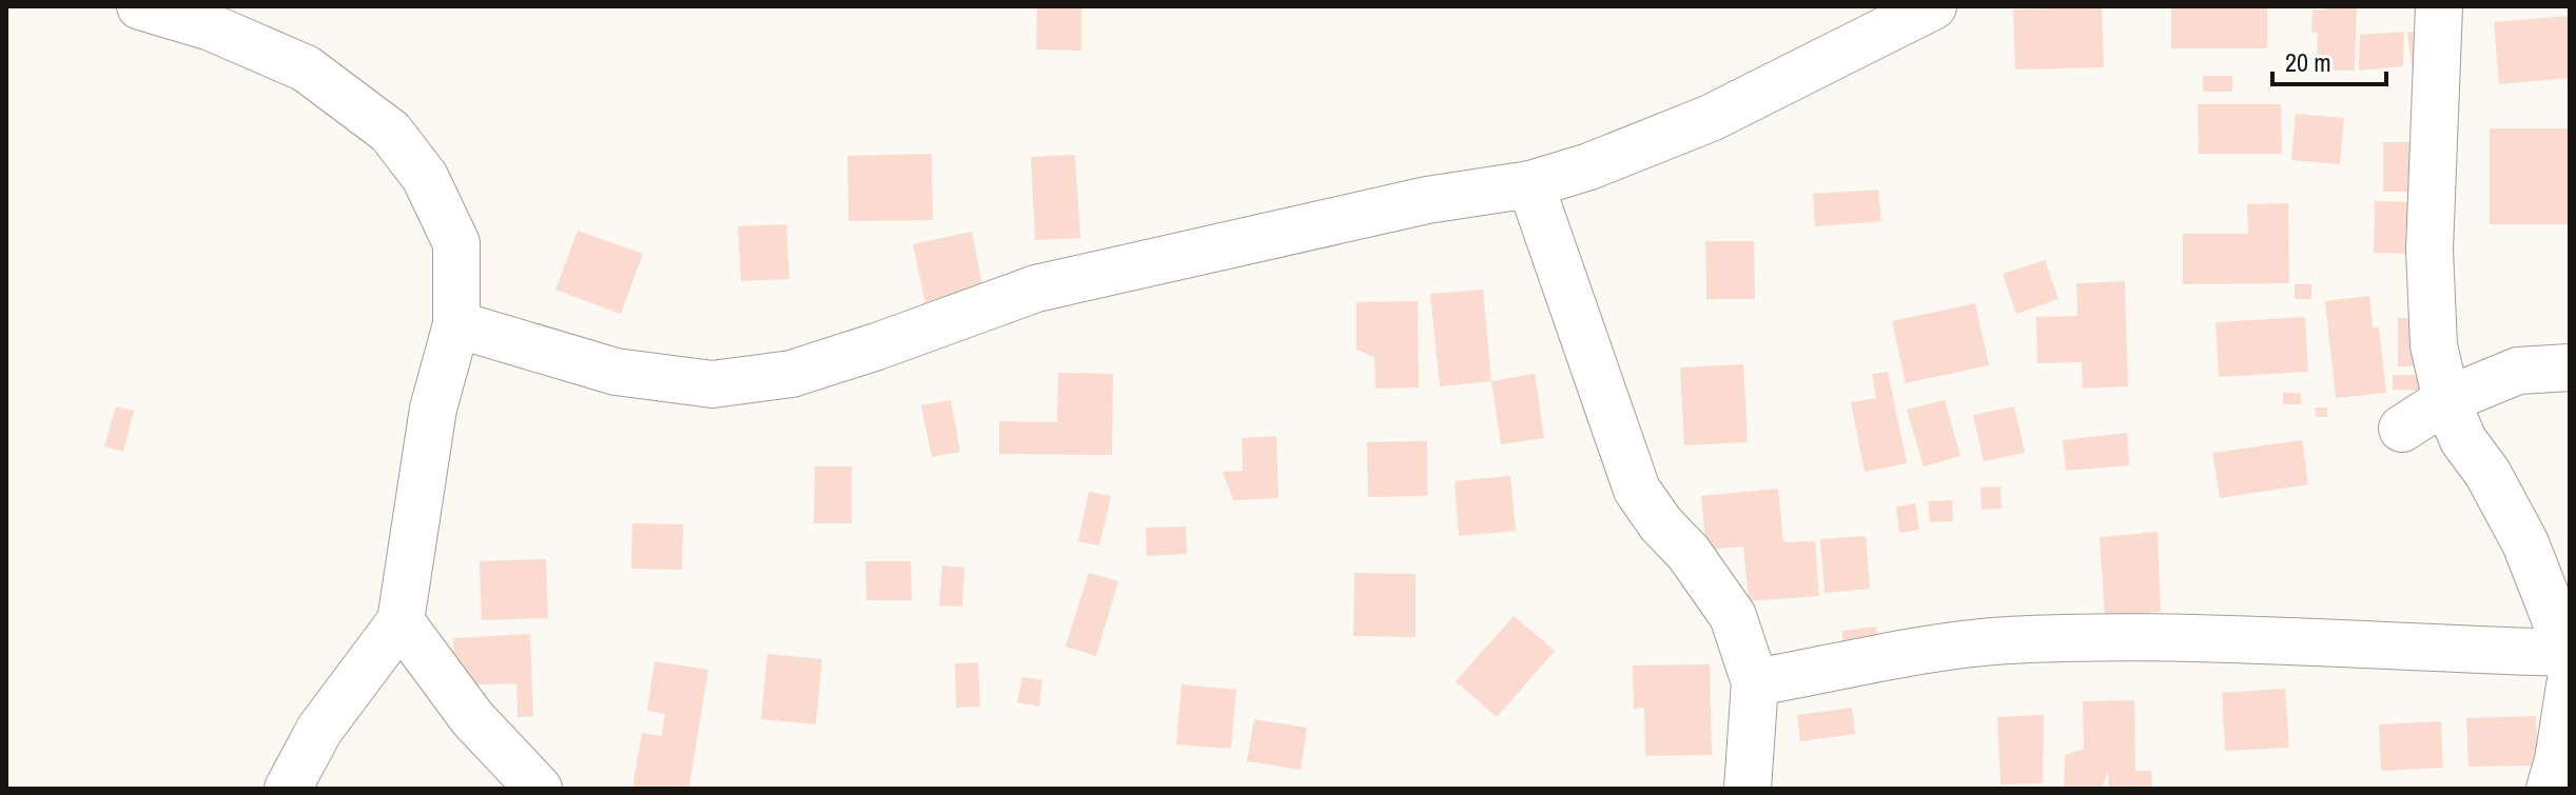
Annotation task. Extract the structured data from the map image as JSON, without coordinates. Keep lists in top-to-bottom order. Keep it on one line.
{"scale_bar":"20 m"}
